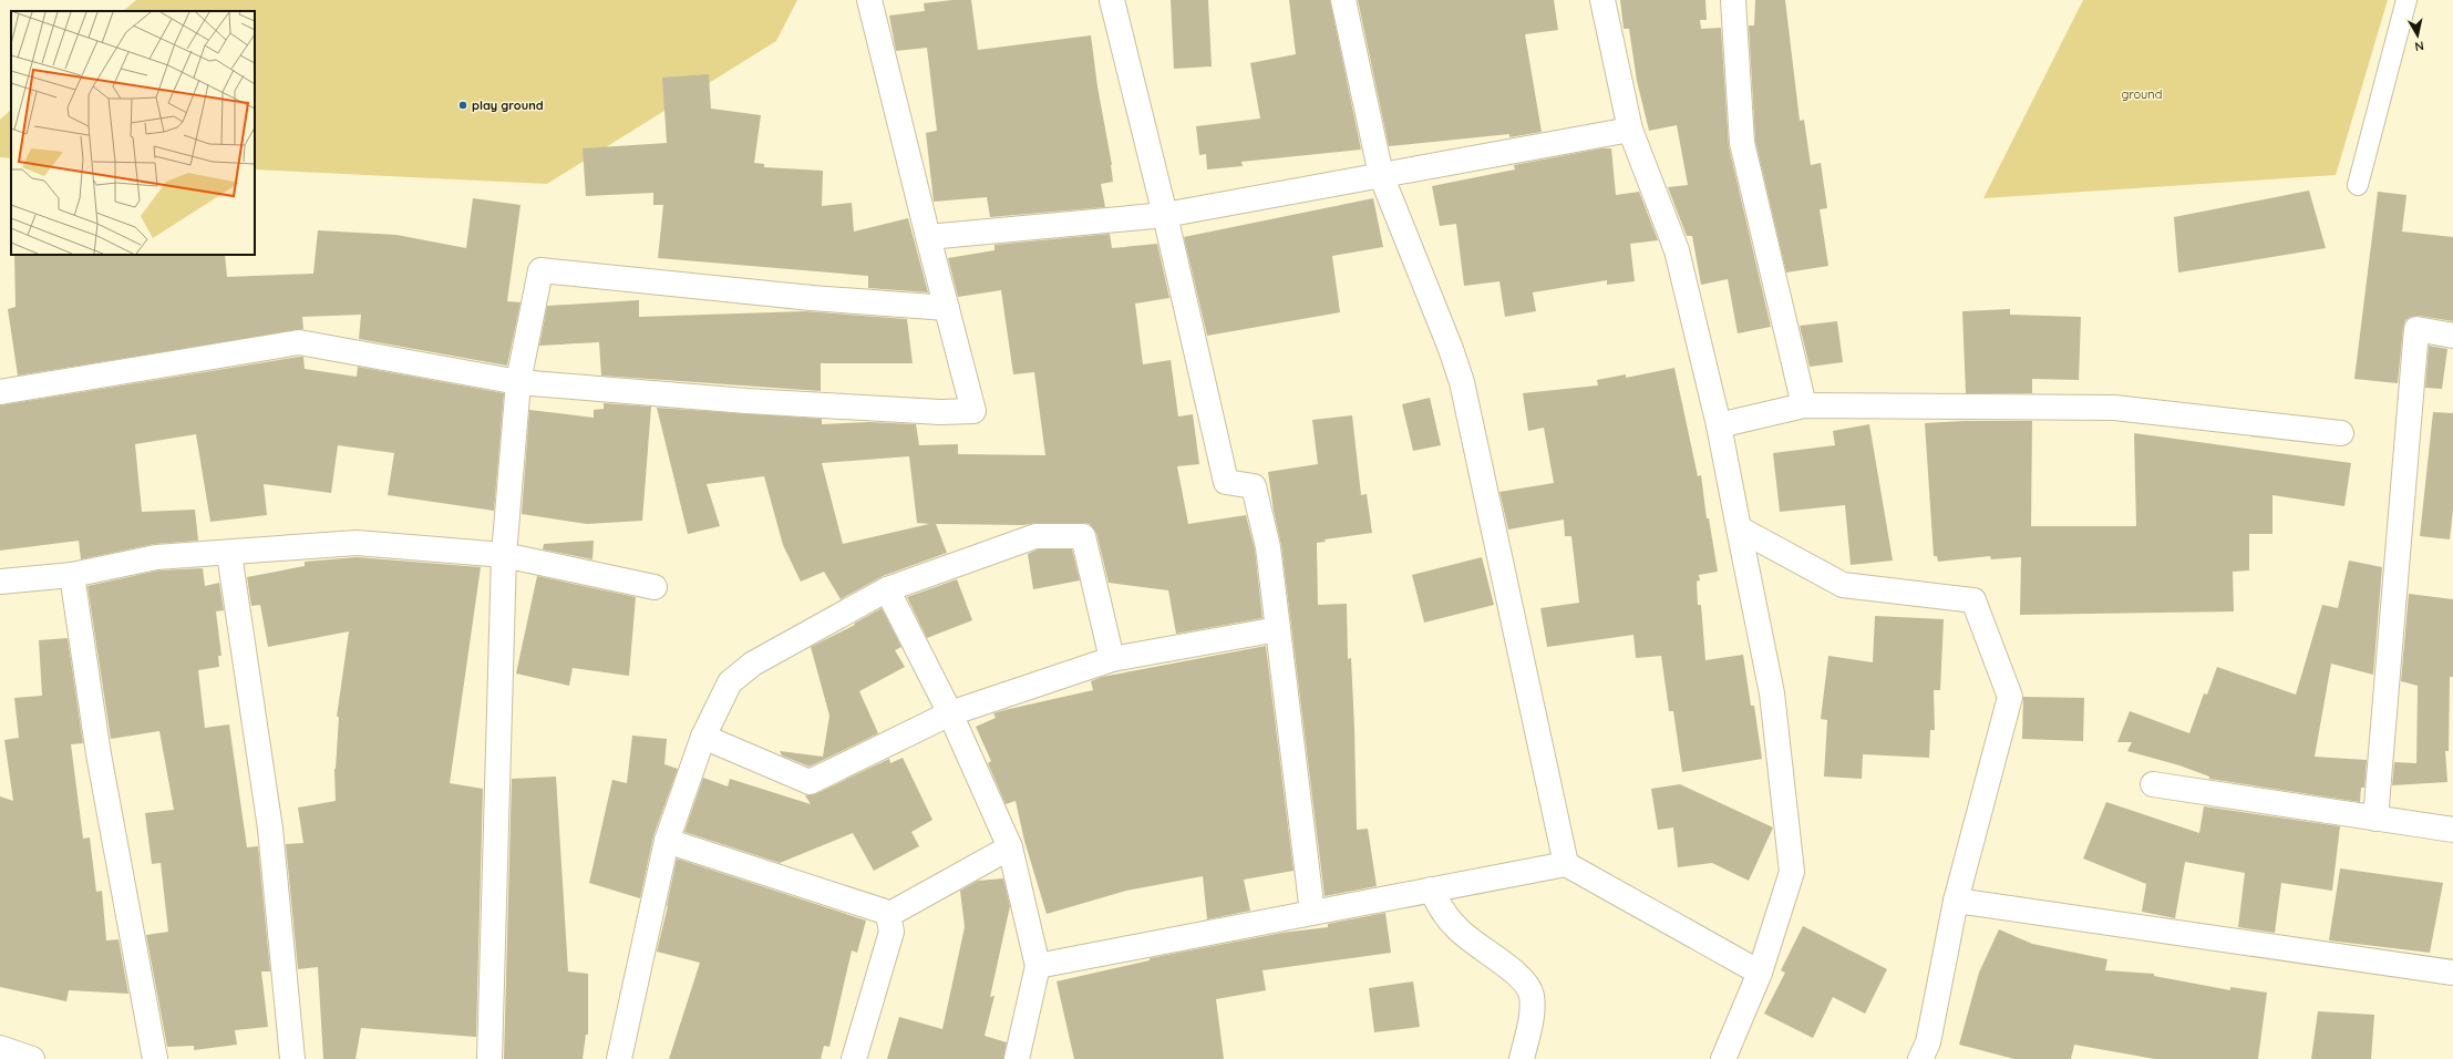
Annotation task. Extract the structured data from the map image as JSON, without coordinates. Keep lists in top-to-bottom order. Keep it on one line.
{"parks":["ground"],"places":["play ground"],"north":"bottom"}
